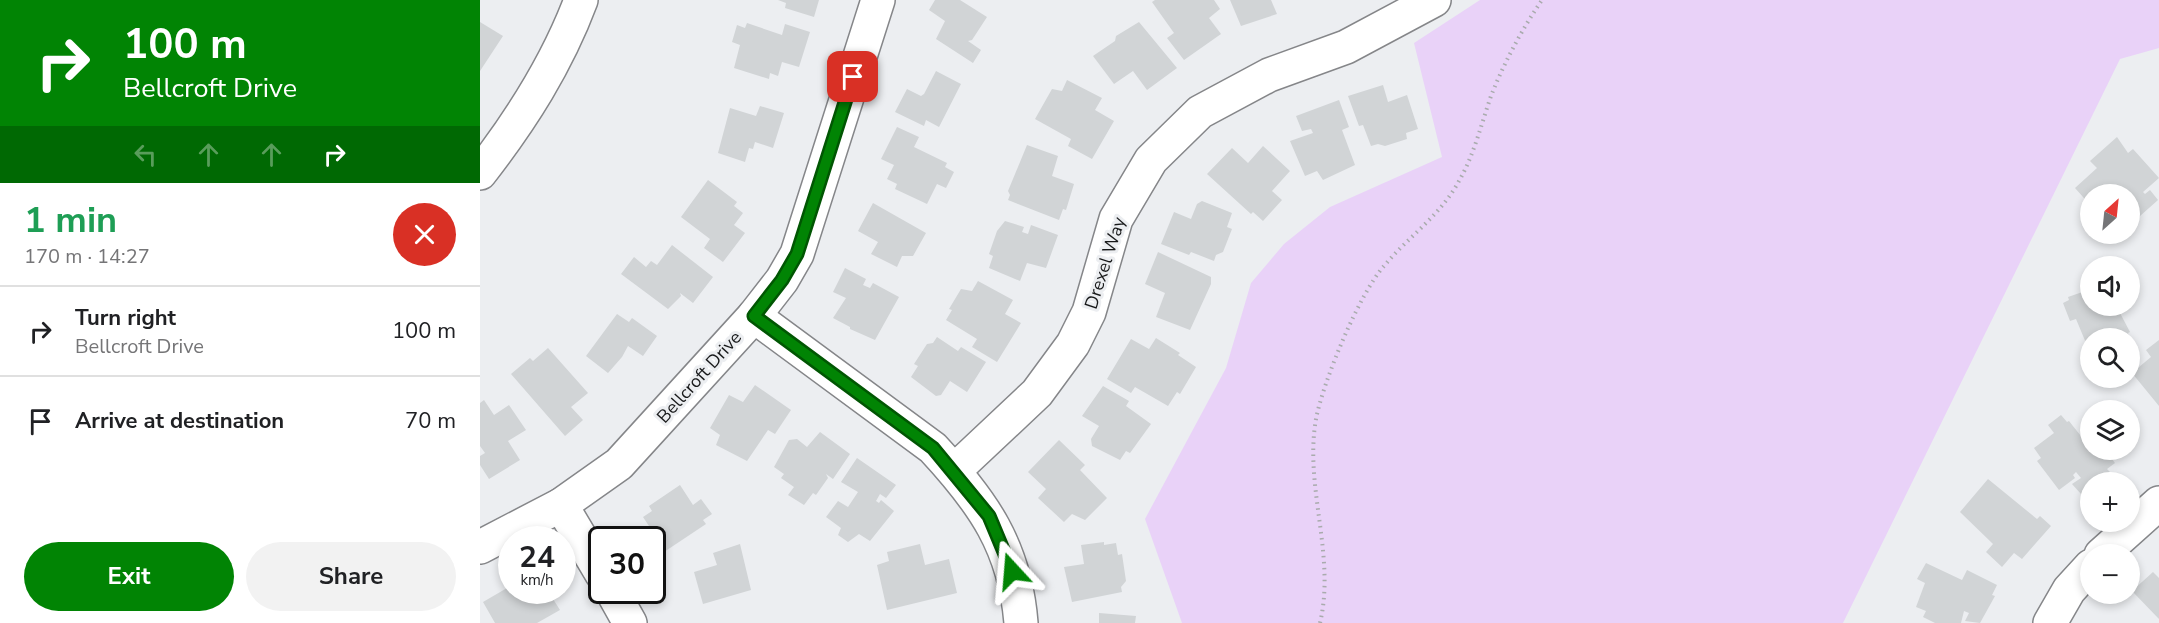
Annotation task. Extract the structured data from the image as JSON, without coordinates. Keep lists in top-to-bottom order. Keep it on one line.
{"streets":{"street":["Drexel Way","Bellcroft Drive"]},"north":"top right","page":{"turn":["100 m","Bellcroft Drive"],"heading":["1 min","170 m · 14:27"],"map_buttons":["+","−"],"list":[{"name":"Turn right","note":"Bellcroft Drive","value":"100 m"},{"name":"Arrive at destination","value":"70 m"}],"speed":"24 km/h","limit":"30","buttons":["Exit","Share"]}}
